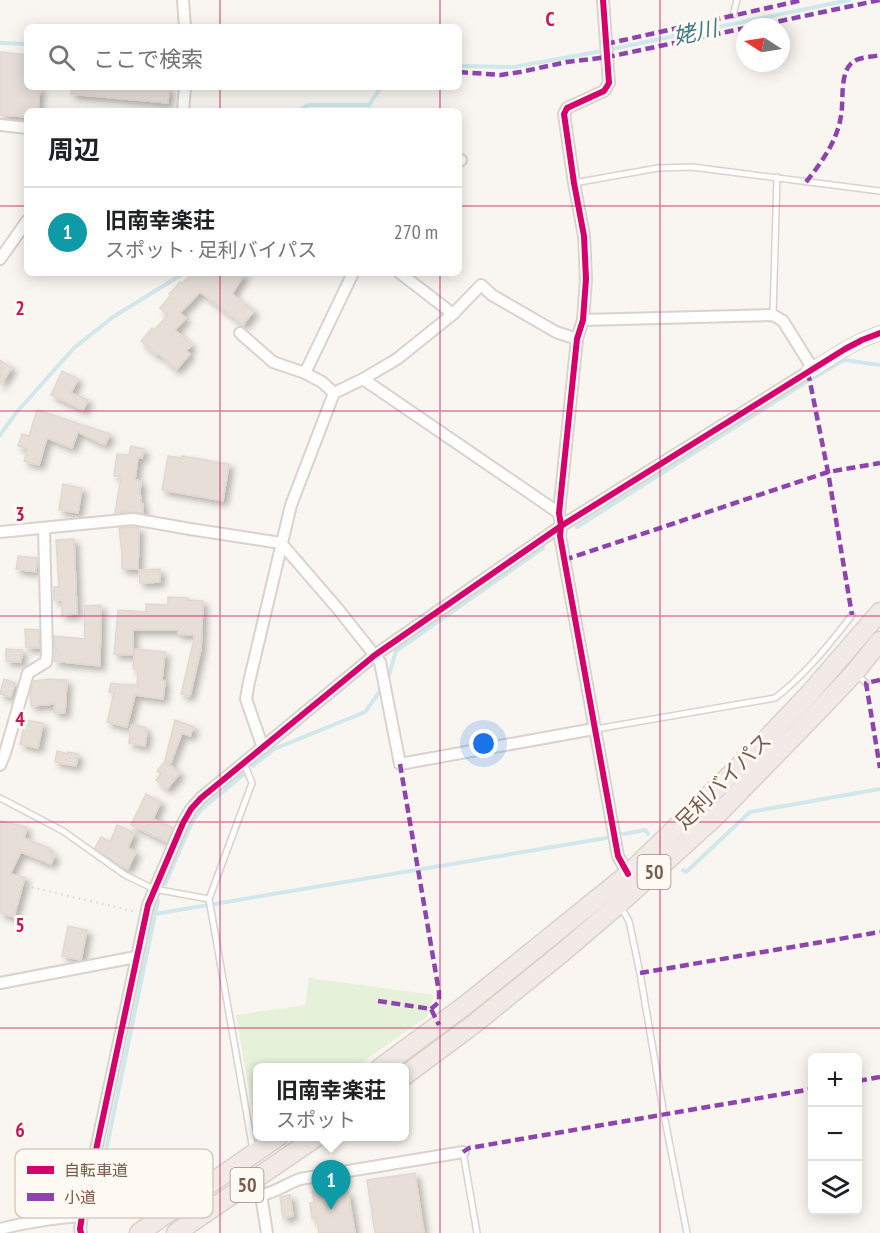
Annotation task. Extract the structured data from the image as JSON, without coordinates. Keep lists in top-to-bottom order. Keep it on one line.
{"streets":{"highway":["足利バイパス","50"]},"water":["姥川"],"legend":["自転車道","小道"],"north":"left","page":{"search":"ここで検索","heading":"周辺","list":[{"mark":"1","name":"旧南幸楽荘","note":"スポット · 足利バイパス","value":"270 m"}],"map_buttons":["+","−"],"popup":["旧南幸楽荘","スポット"],"pins":"1"},"grid":{"columns":["C"],"rows":["2","3","4","5","6"]}}
